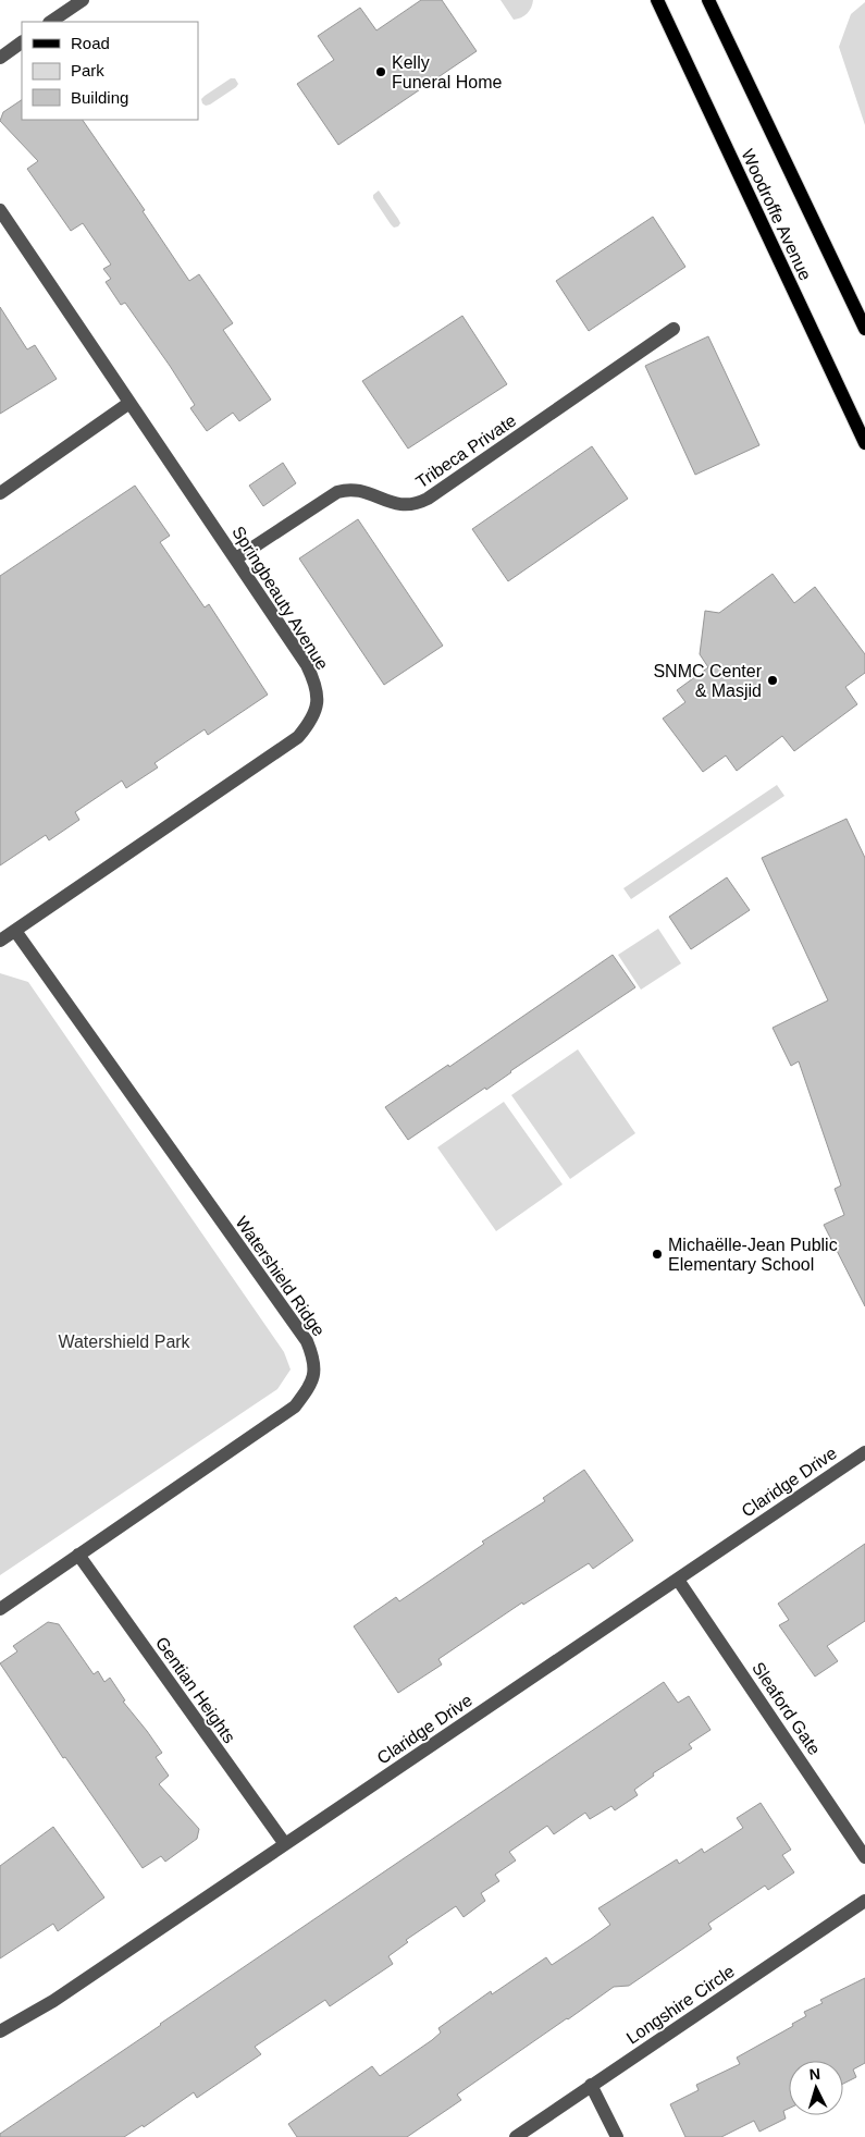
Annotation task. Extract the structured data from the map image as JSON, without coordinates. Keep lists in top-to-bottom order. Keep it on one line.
{"streets":{"main road":["Woodroffe Avenue"],"street":["Tribeca Private","Springbeauty Avenue","Watershield Ridge","Claridge Drive","Gentian Heights","Sleaford Gate","Longshire Circle"]},"crossings":[["Tribeca Private","Springbeauty Avenue"],["Springbeauty Avenue","Watershield Ridge"],["Watershield Ridge","Gentian Heights"],["Claridge Drive","Gentian Heights"],["Claridge Drive","Sleaford Gate"]],"parks":["Watershield Park"],"places":["Kelly Funeral Home","SNMC Center & Masjid","Michaëlle-Jean Public Elementary School"],"legend":["Road","Park","Building"],"north":"top"}
